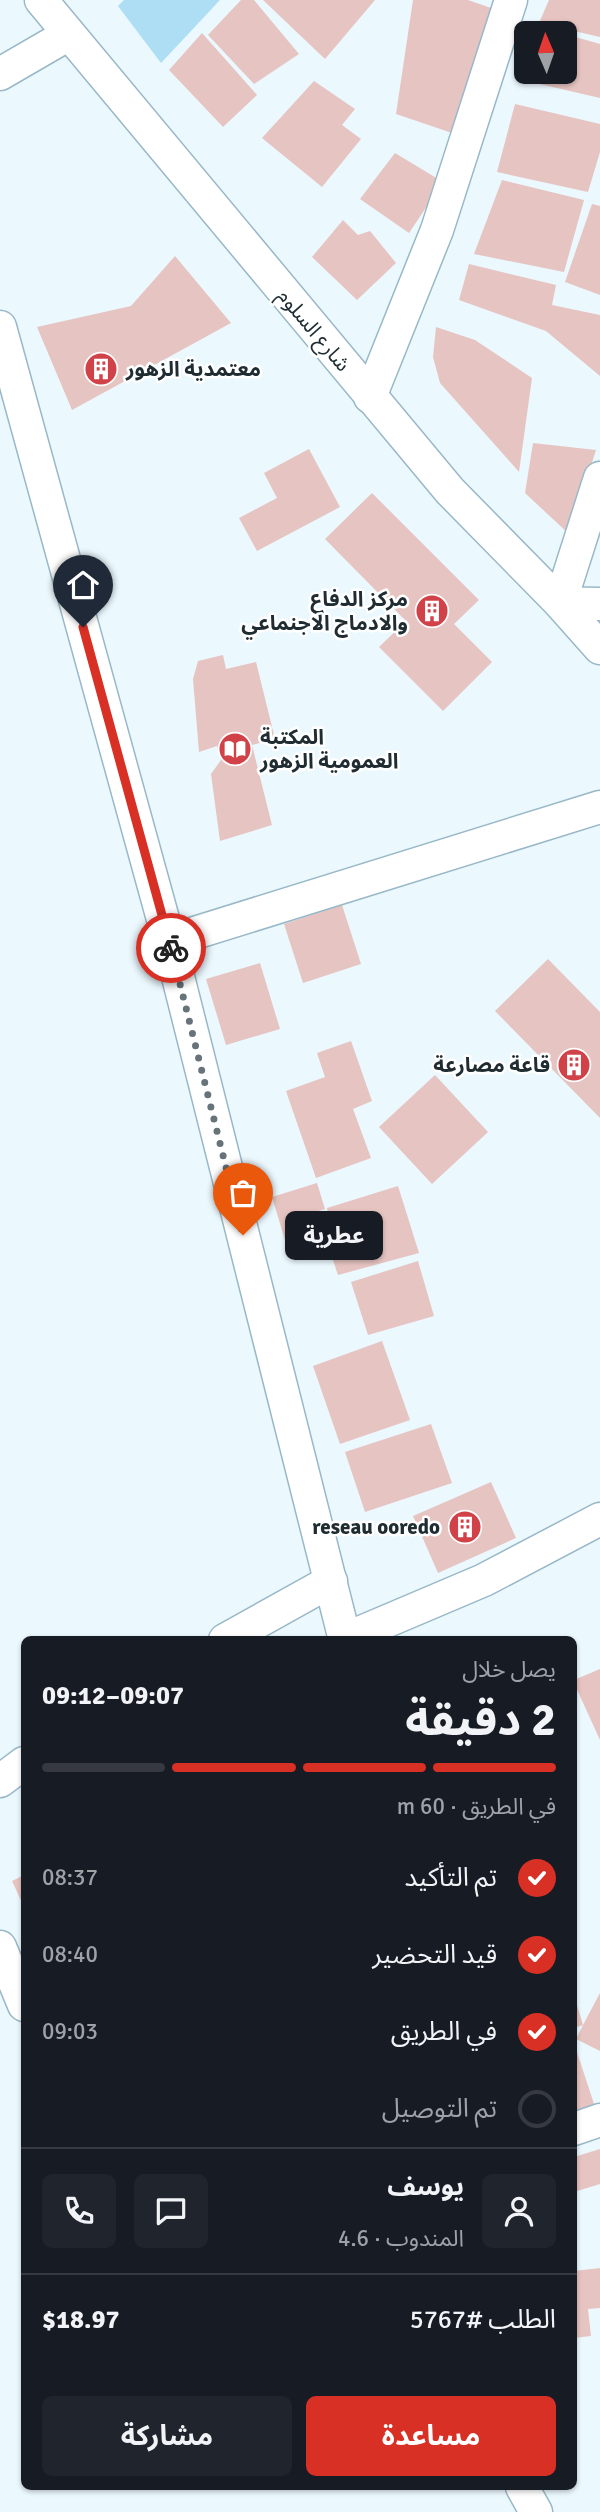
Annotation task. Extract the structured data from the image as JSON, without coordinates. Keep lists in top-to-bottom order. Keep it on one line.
{"streets":{"street":["شارع السلوم"]},"places":{"building":["معتمدية الزهور","مركز الدفاع والادماج الاجنماعي","قاعة مصارعة","reseau ooredo"],"library":["المكتبة العمومية الزهور"],"other":["عطرية"]},"north":"top","page":{"bubble":"عطرية","heading":["2 دقيقة","يصل خلال","09:07–09:12"],"panel":["يوسف","المندوب · 4.6","الطلب #5767","$18.97"],"bar":"في الطريق · 60 m","list":[["تم التأكيد","08:37"],["قيد التحضير","08:40"],["في الطريق","09:03"],"تم التوصيل"],"buttons":["مساعدة","مشاركة"]}}
